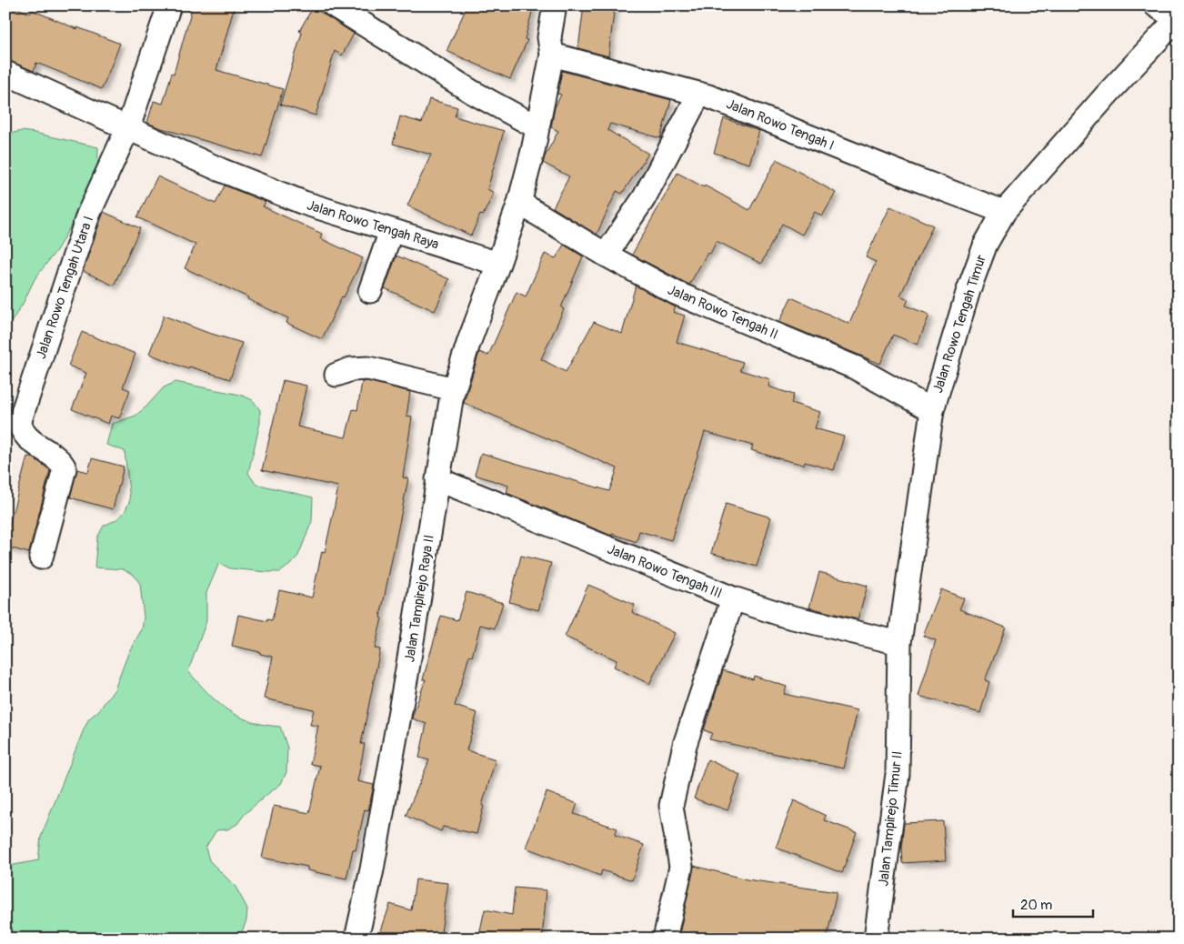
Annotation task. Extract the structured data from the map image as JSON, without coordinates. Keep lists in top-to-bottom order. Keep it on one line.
{"streets":{"street":["Jalan Rowo Tengah I","Jalan Rowo Tengah Raya","Jalan Rowo Tengah Utara I","Jalan Rowo Tengah II","Jalan Rowo Tengah Timur","Jalan Rowo Tengah III","Jalan Tampirejo Raya II","Jalan Tampirejo Timur II"]},"crossings":[["Jalan Rowo Tengah I","Jalan Rowo Tengah Timur"],["Jalan Rowo Tengah Raya","Jalan Rowo Tengah Utara I"],["Jalan Rowo Tengah Raya","Jalan Tampirejo Raya II"],["Jalan Rowo Tengah II","Jalan Rowo Tengah Timur"],["Jalan Rowo Tengah Timur","Jalan Rowo Tengah III"],["Jalan Rowo Tengah Timur","Jalan Tampirejo Timur II"],["Jalan Rowo Tengah III","Jalan Tampirejo Raya II"],["Jalan Rowo Tengah III","Jalan Tampirejo Timur II"]],"scale_bar":"20 m"}
